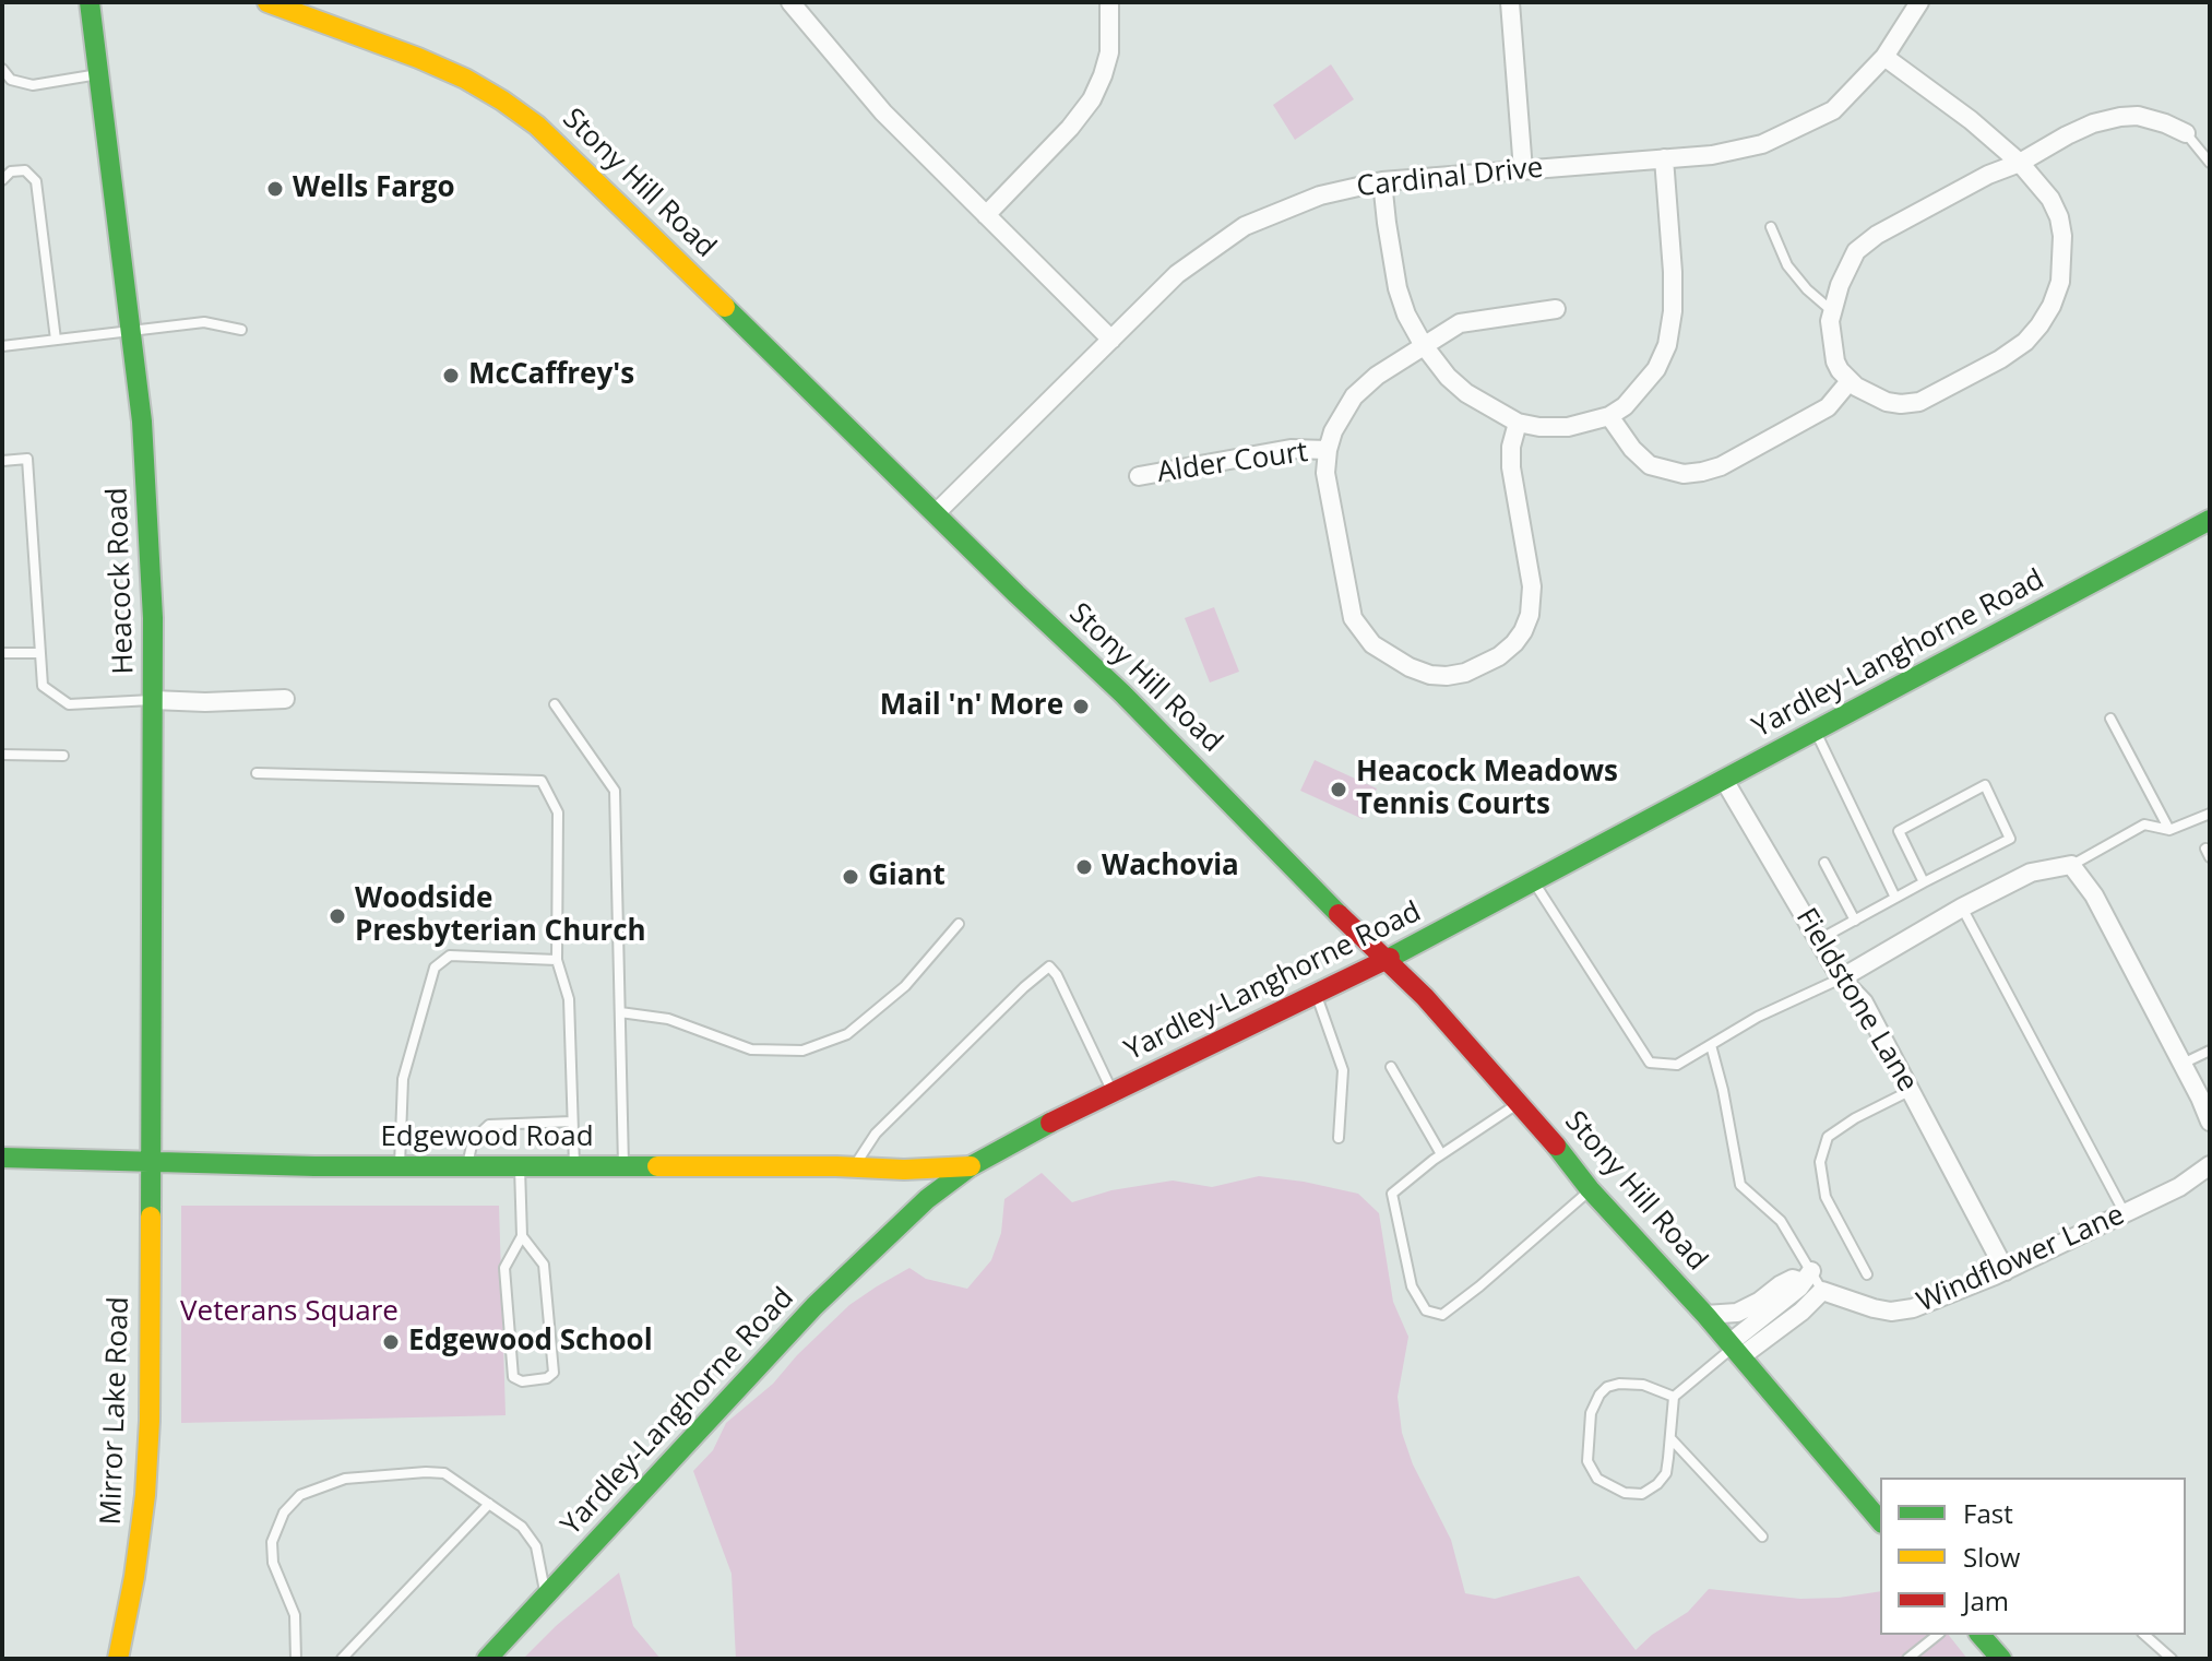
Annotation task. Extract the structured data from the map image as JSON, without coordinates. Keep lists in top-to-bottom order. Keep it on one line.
{"streets":{"main road":["Stony Hill Road","Heacock Road","Yardley-Langhorne Road","Edgewood Road","Mirror Lake Road"],"street":["Cardinal Drive","Alder Court","Fieldstone Lane","Windflower Lane"]},"crossings":[["Cardinal Drive","Stony Hill Road"],["Stony Hill Road","Yardley-Langhorne Road"],["Heacock Road","Edgewood Road"],["Heacock Road","Mirror Lake Road"],["Yardley-Langhorne Road","Fieldstone Lane"],["Yardley-Langhorne Road","Edgewood Road"],["Fieldstone Lane","Windflower Lane"],["Edgewood Road","Mirror Lake Road"]],"parks":["Veterans Square"],"places":["Wells Fargo","McCaffrey's","Mail 'n' More","Heacock Meadows Tennis Courts","Wachovia","Giant","Woodside Presbyterian Church","Edgewood School"],"legend":["Fast","Slow","Jam"]}
